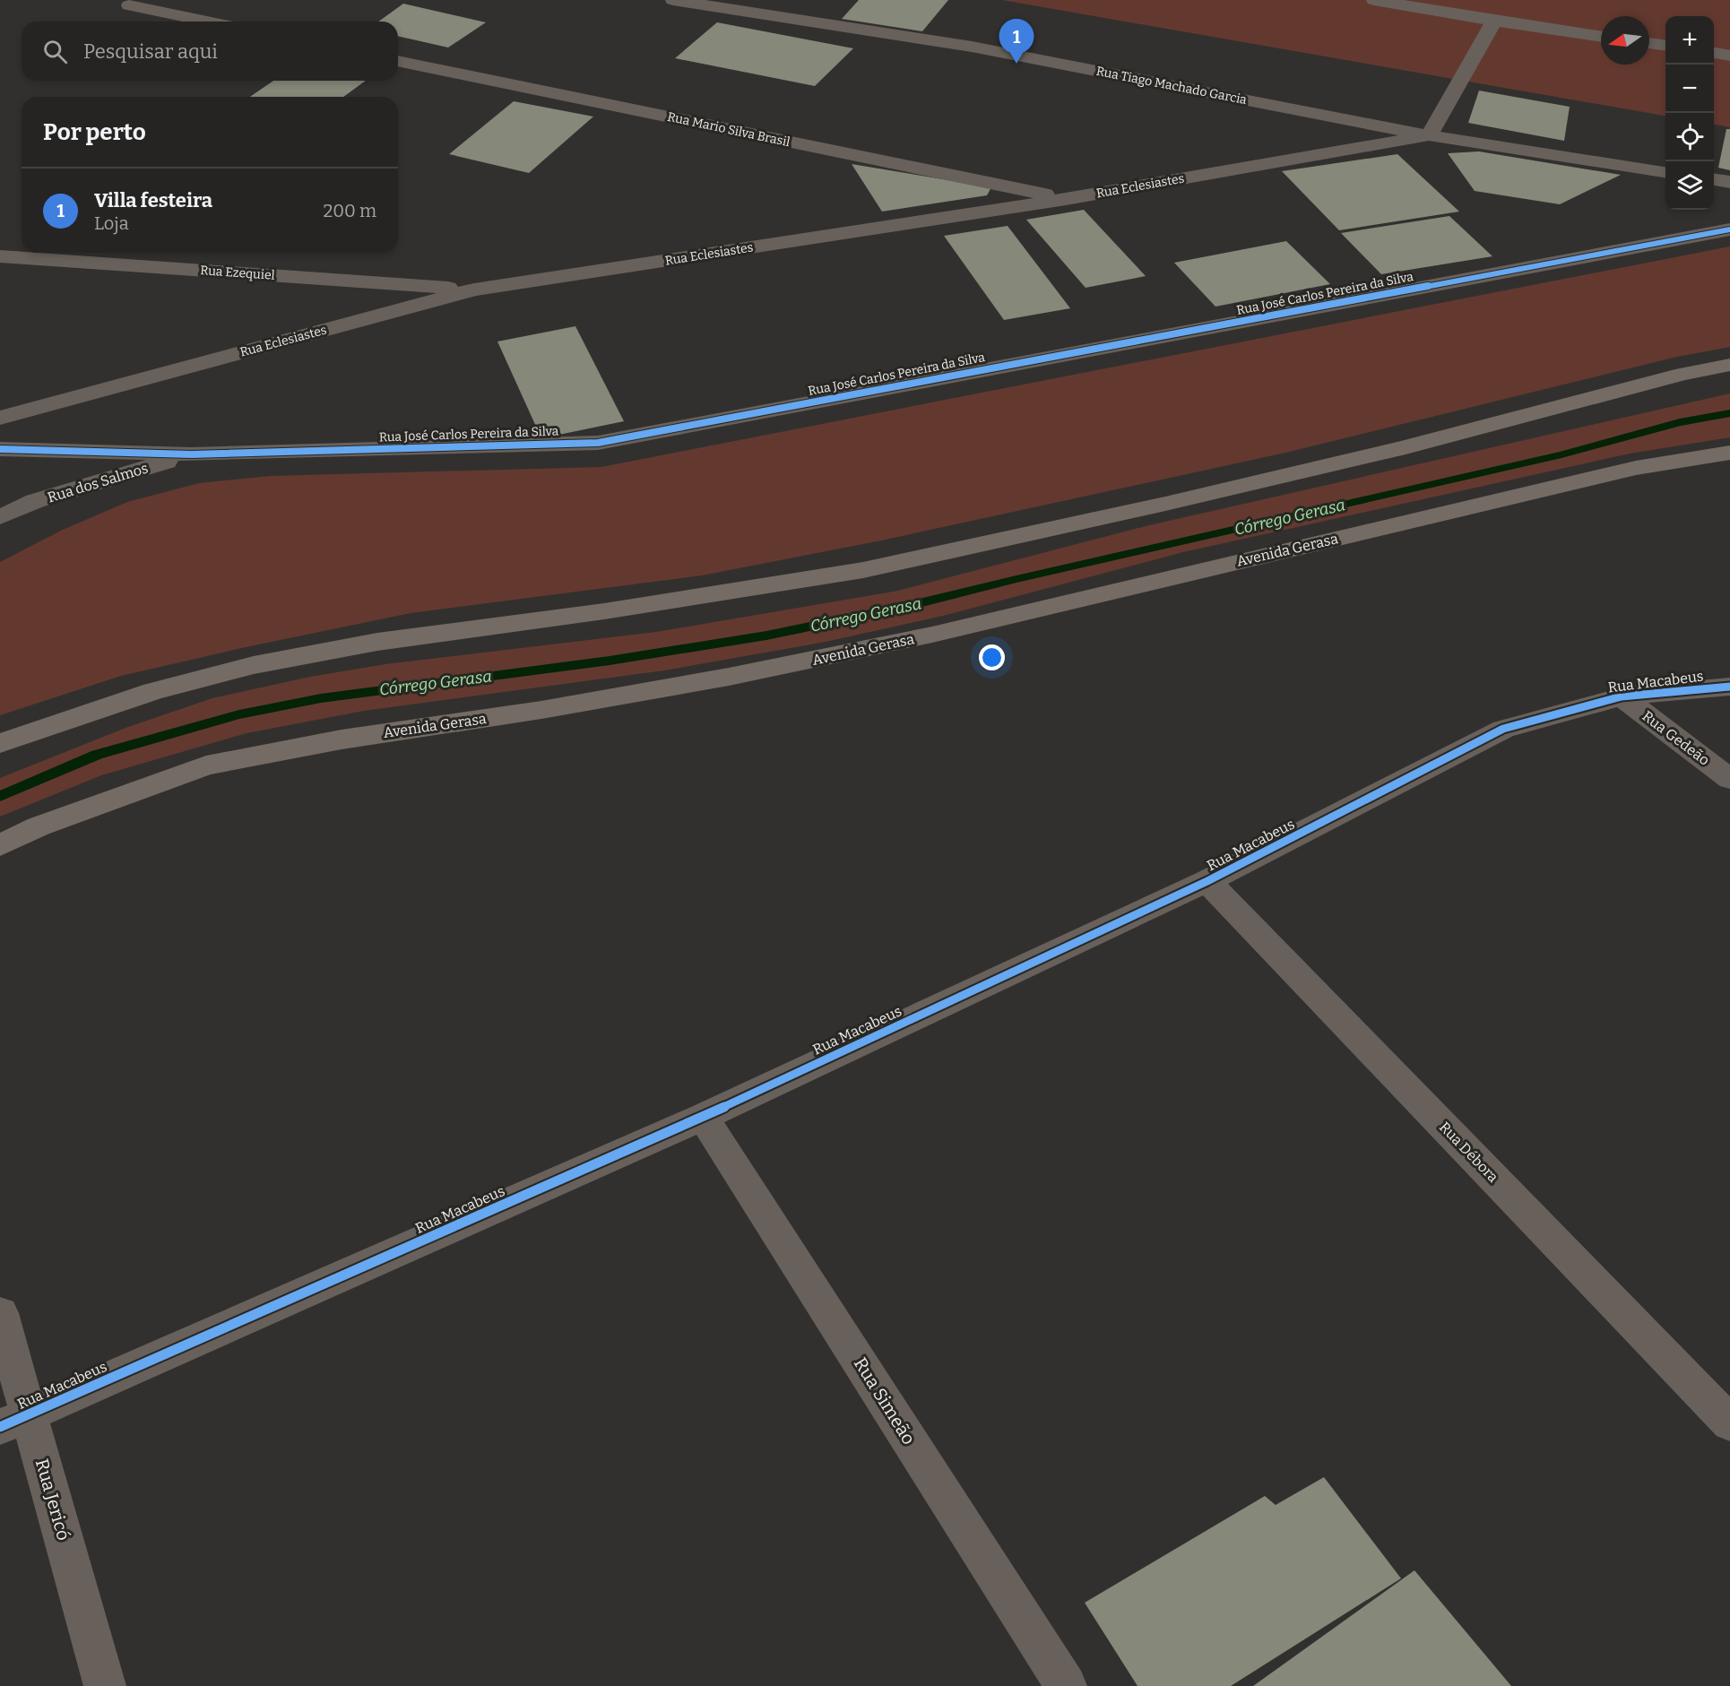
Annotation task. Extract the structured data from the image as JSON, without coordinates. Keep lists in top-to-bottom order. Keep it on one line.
{"streets":{"main road":["Avenida Gerasa"],"street":["Rua Tiago Machado Garcia","Rua Mario Silva Brasil","Rua Eclesiastes","Rua Ezequiel","Rua José Carlos Pereira da Silva","Rua dos Salmos","Rua Macabeus","Rua Gedeão","Rua Débora","Rua Simeão","Rua Jericó"]},"crossings":[["Rua Tiago Machado Garcia","Rua Eclesiastes"],["Rua Mario Silva Brasil","Rua Eclesiastes"],["Rua Eclesiastes","Rua Ezequiel"],["Rua José Carlos Pereira da Silva","Rua dos Salmos"],["Rua Macabeus","Rua Gedeão"],["Rua Macabeus","Rua Débora"],["Rua Macabeus","Rua Simeão"],["Rua Macabeus","Rua Jericó"]],"water":["Córrego Gerasa"],"north":"left","page":{"map_buttons":["+","−"],"pins":"1","search":"Pesquisar aqui","heading":"Por perto","list":[{"mark":"1","name":"Villa festeira","note":"Loja","value":"200 m"}]}}
